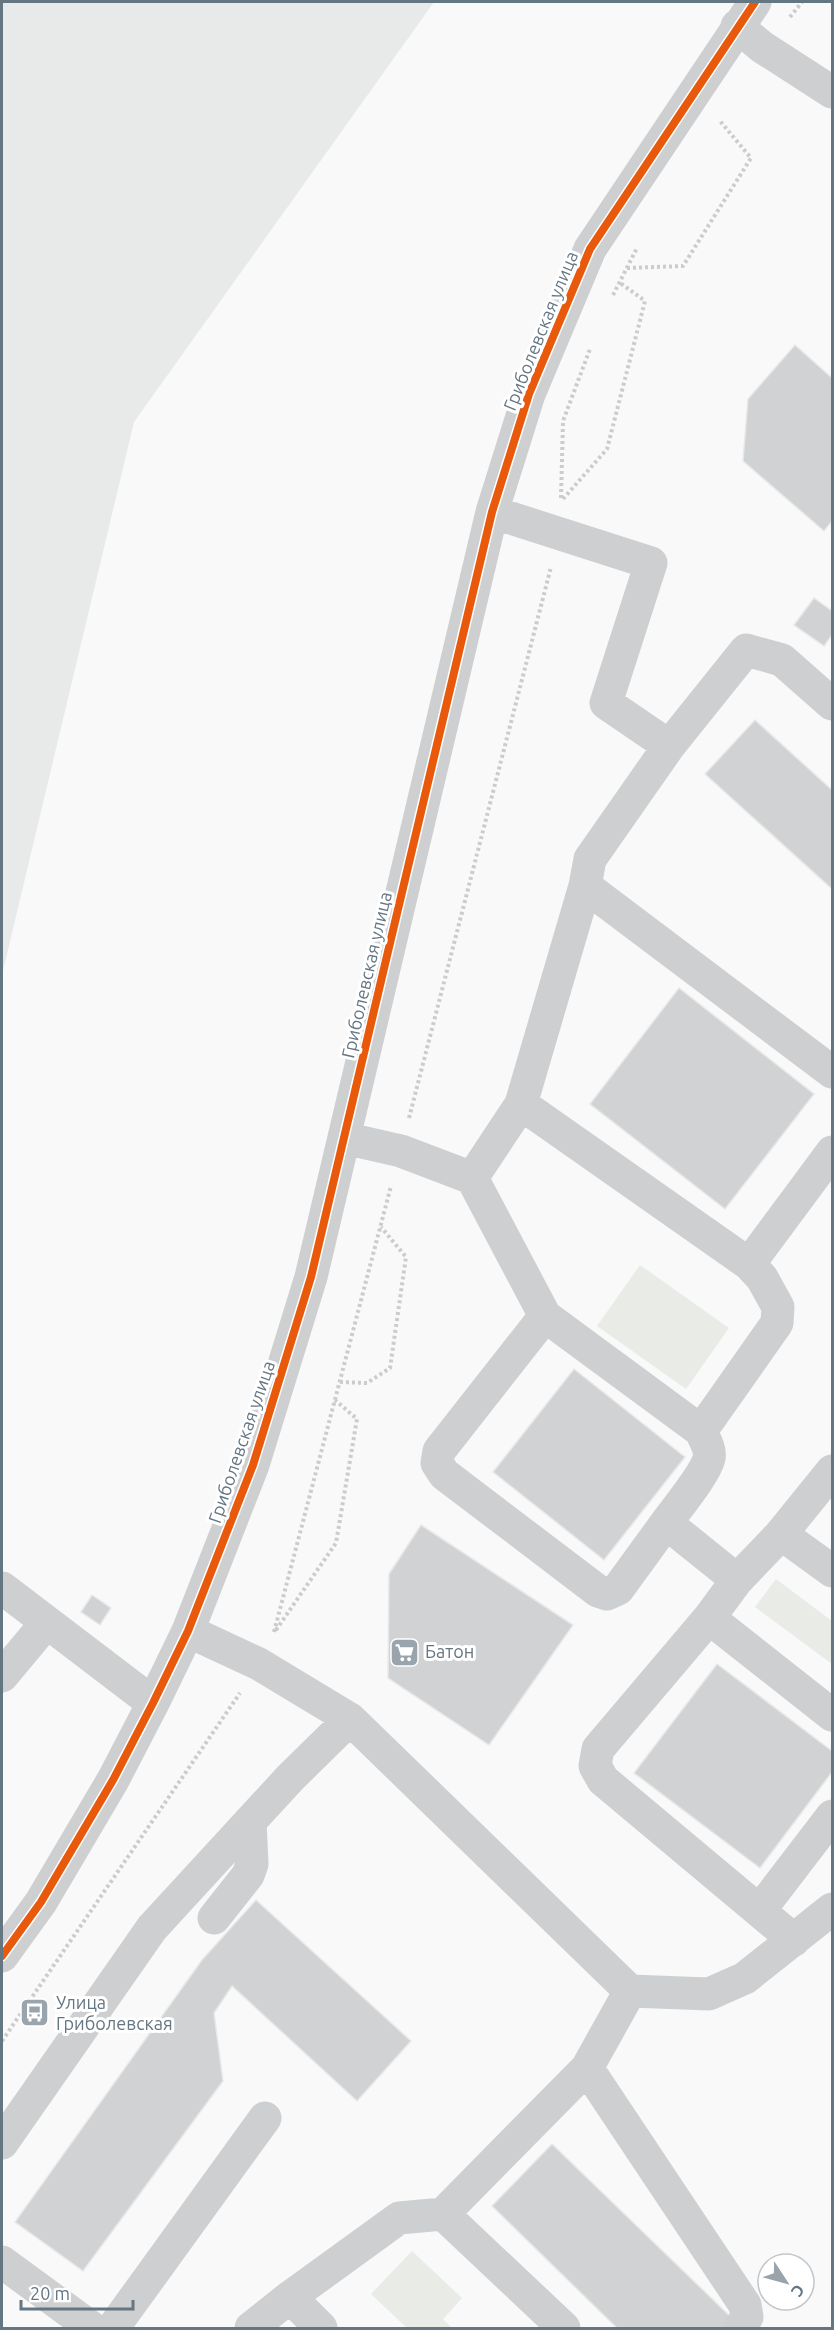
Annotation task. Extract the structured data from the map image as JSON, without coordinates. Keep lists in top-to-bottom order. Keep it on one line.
{"streets":{"street":["Гриболевская улица"]},"places":{"supermarket":["Батон"],"bus stop":["Улица Гриболевская"]},"scale_bar":"20 m","north":"bottom right"}
